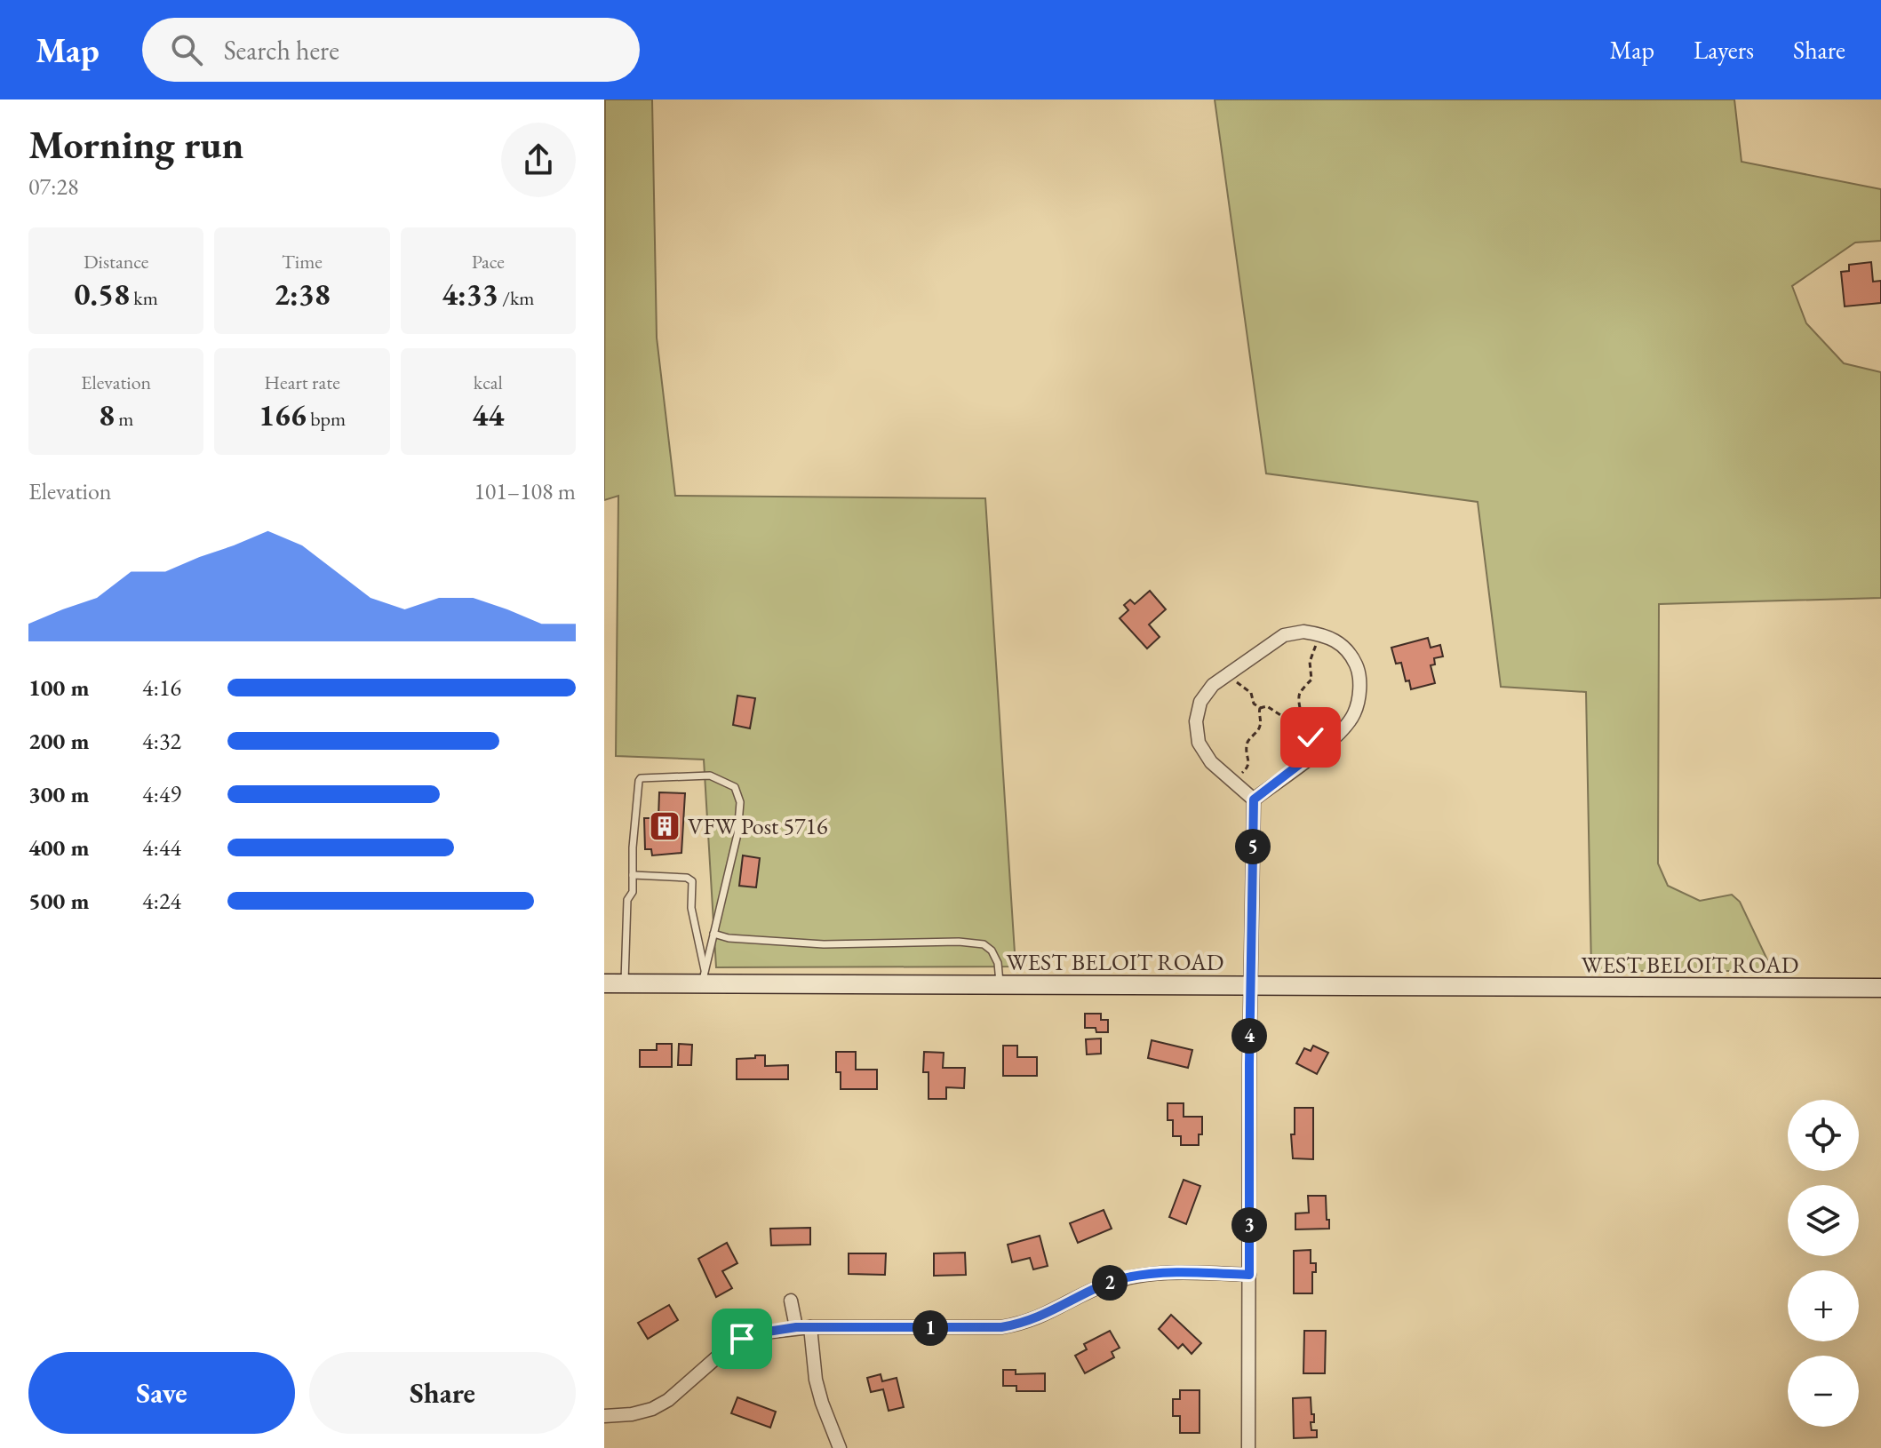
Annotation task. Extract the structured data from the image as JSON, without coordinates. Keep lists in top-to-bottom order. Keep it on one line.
{"streets":{"main road":["WEST BELOIT ROAD"]},"places":{"building":["VFW Post 5716"]},"page":{"header":"Map","search":"Search here","nav":["Map","Layers","Share"],"heading":["Morning run","07:28"],"stats":[["Distance","0.58 km"],["Time","2:38"],["Pace","4:33 /km"],["Elevation","8 m"],["Heart rate","166 bpm"],["kcal","44"]],"chart":["Elevation","101–108 m"],"list":[{"name":"100 m","note":"4:16"},{"name":"200 m","note":"4:32"},{"name":"300 m","note":"4:49"},{"name":"400 m","note":"4:44"},{"name":"500 m","note":"4:24"}],"pins":["5","4","3","2","1"],"map_buttons":["+","−"],"buttons":["Save","Share"]}}
